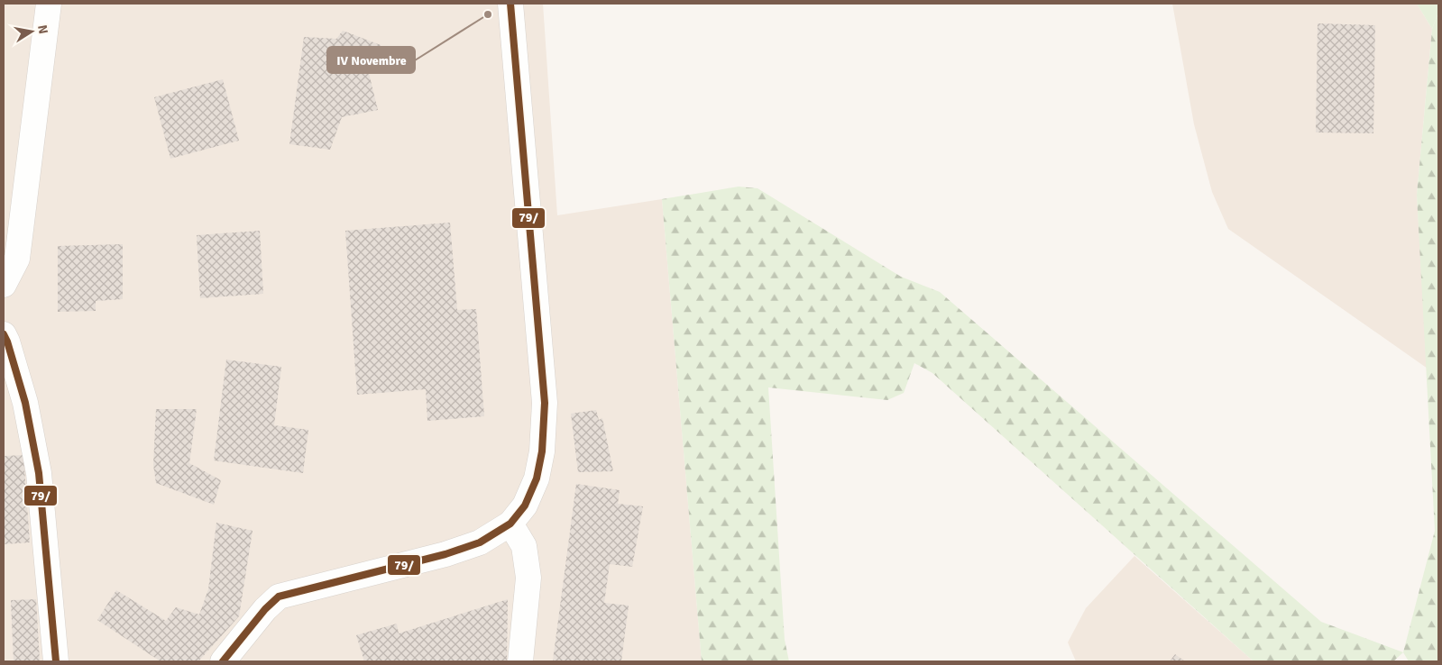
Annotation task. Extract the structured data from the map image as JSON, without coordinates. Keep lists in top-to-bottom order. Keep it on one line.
{"places":["IV Novembre"],"lines":["transit line 79/"],"north":"right"}
